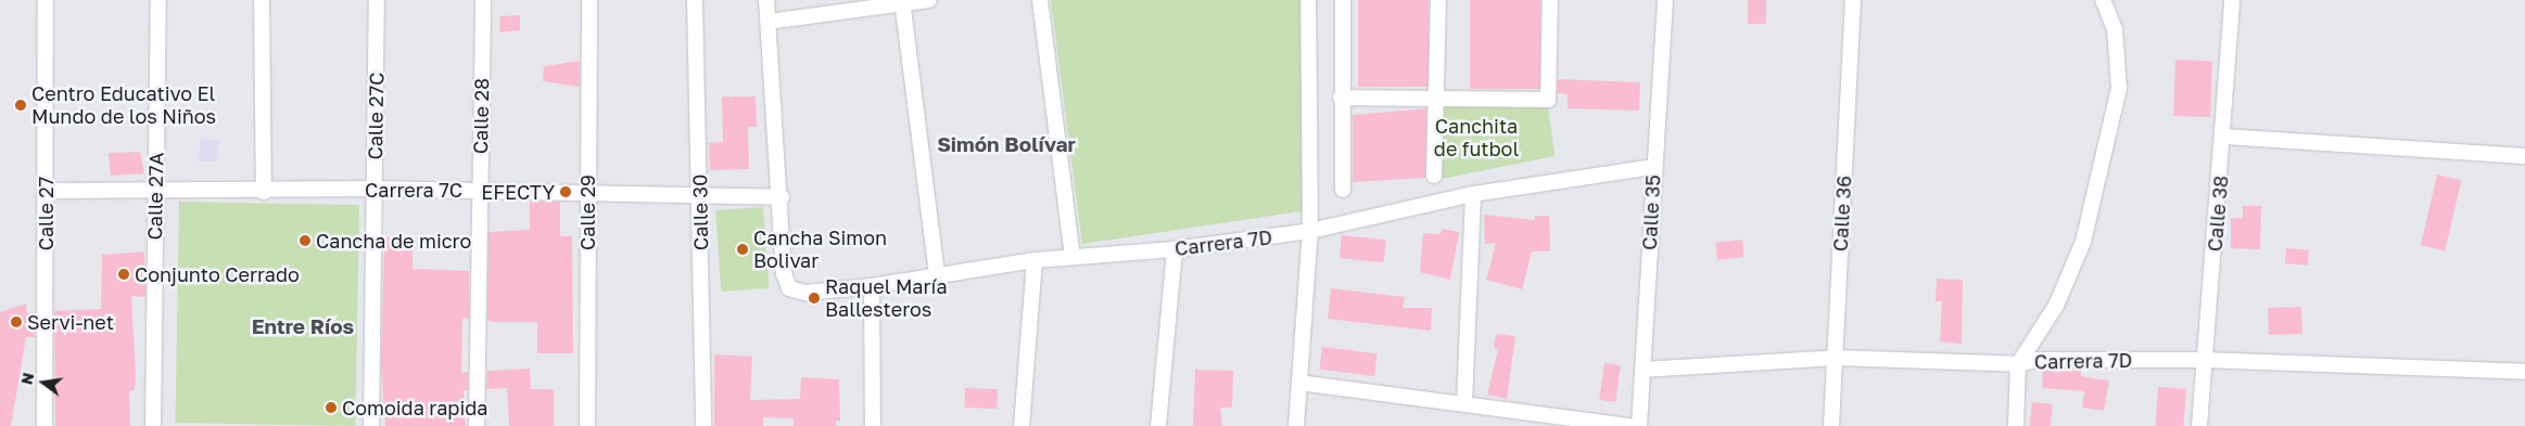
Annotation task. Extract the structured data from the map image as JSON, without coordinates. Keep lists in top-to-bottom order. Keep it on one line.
{"streets":{"street":["Calle 27C","Calle 28","Carrera 7C","Calle 27A","Calle 29","Calle 30","Calle 35","Calle 27","Calle 36","Calle 38","Carrera 7D"]},"crossings":[["Calle 27C","Carrera 7C"],["Calle 28","Carrera 7C"],["Carrera 7C","Calle 27A"],["Carrera 7C","Calle 29"],["Carrera 7C","Calle 30"],["Carrera 7C","Calle 27"],["Carrera 7C","Carrera 7D"],["Calle 35","Carrera 7D"],["Calle 36","Carrera 7D"],["Calle 38","Carrera 7D"]],"districts":["Simón Bolívar","Entre Ríos"],"parks":["Canchita de futbol"],"places":["Centro Educativo El Mundo de los Niños","EFECTY","Cancha de micro","Cancha Simon Bolivar","Conjunto Cerrado","Raquel María Ballesteros","Servi-net","Comoida rapida"],"north":"left"}
